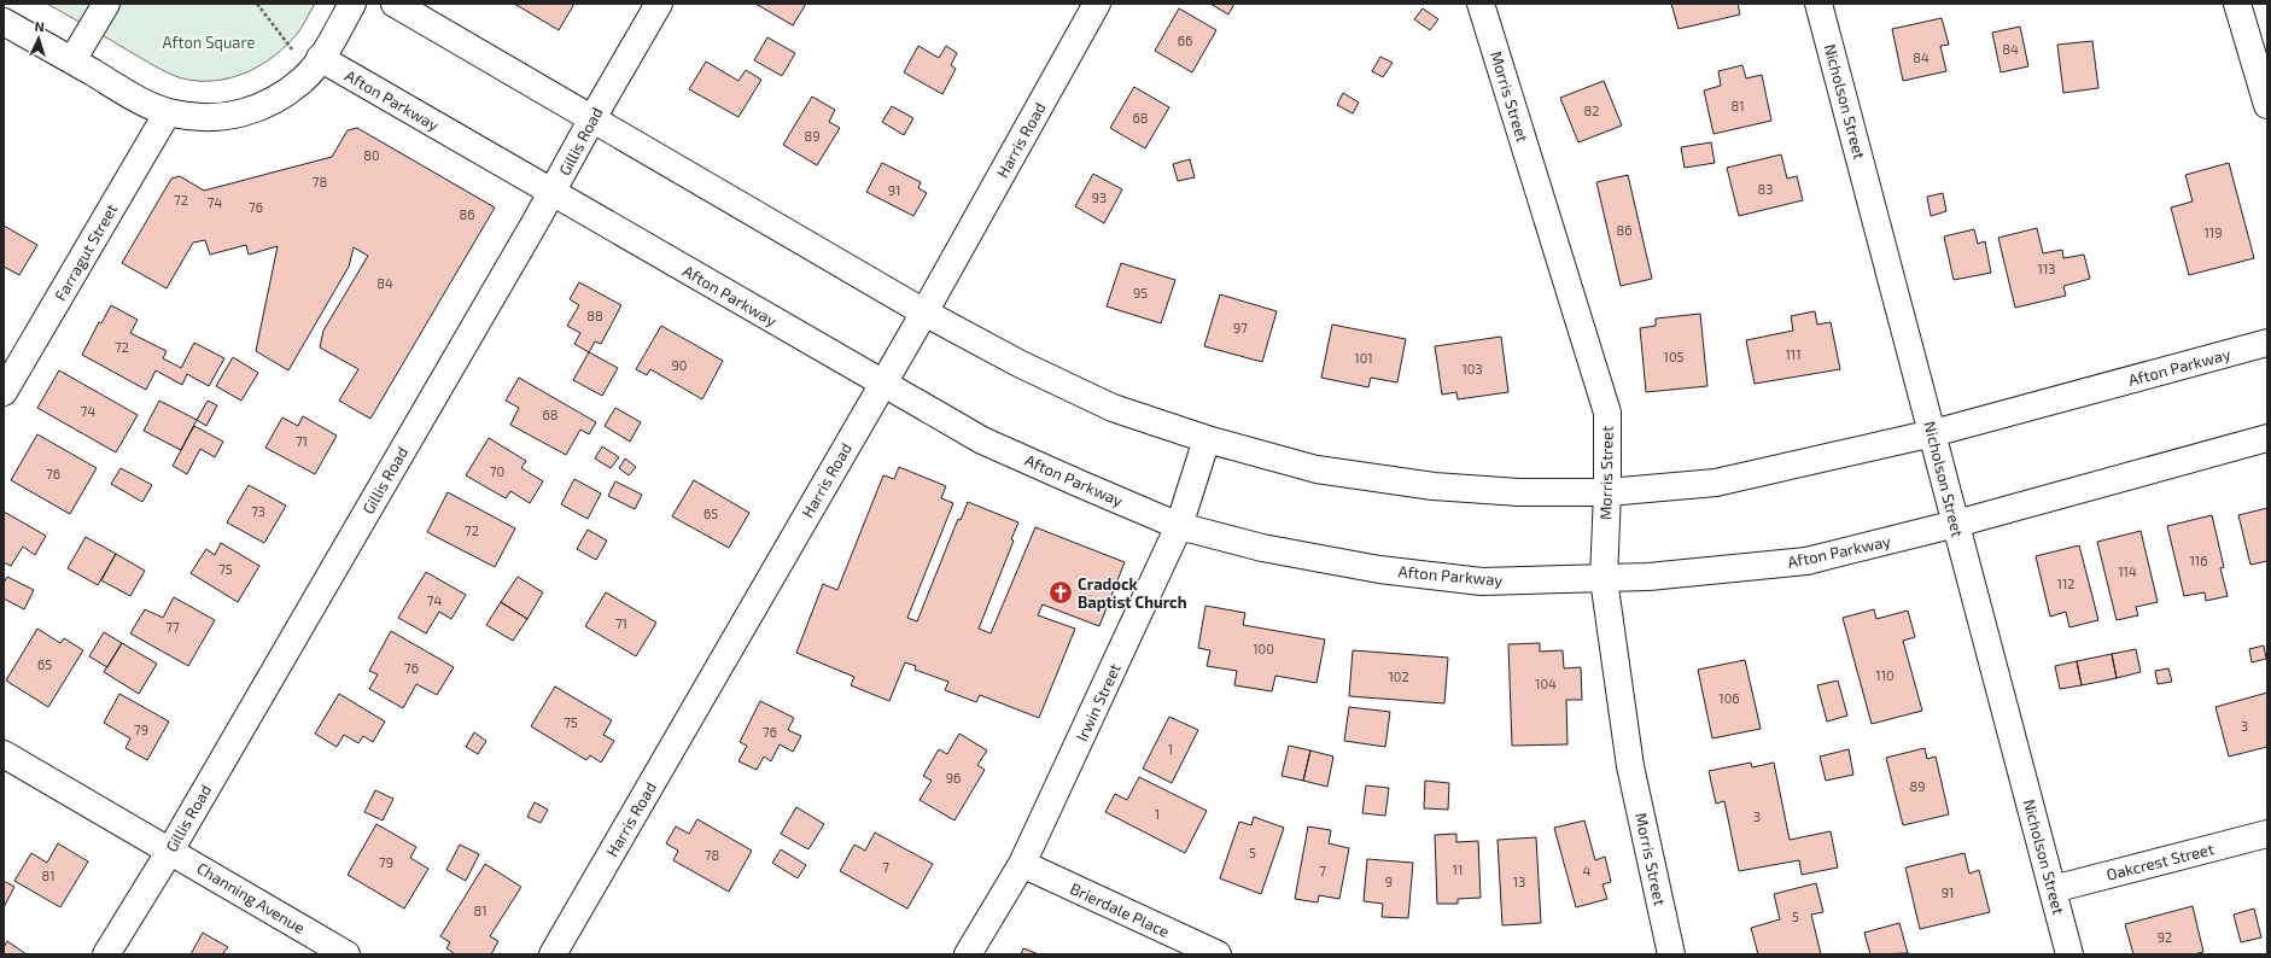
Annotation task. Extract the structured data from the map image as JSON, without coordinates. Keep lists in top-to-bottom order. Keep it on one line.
{"streets":{"street":["Morris Street","Afton Parkway","Nicholson Street","Harris Road","Gillis Road","Farragut Street","Irwin Street","Oakcrest Street","Channing Avenue","Brierdale Place"]},"crossings":[["Morris Street","Afton Parkway"],["Afton Parkway","Nicholson Street"],["Afton Parkway","Harris Road"],["Afton Parkway","Gillis Road"],["Afton Parkway","Irwin Street"],["Nicholson Street","Oakcrest Street"],["Gillis Road","Channing Avenue"],["Irwin Street","Brierdale Place"]],"parks":["Afton Square"],"places":{"church":["Cradock Baptist Church"]},"house_numbers":["66","84","84","81","82","68","89","80","78","83","91","93","72","74","76","86","86","119","113","84","95","88","97","72","111","105","101","90","103","74","68","71","70","76","73","65","72","116","75","114","112","74","71","77","100","65","76","110","102","104","106","75","3","79","76","1","96","89","1","3","5","78","79","7","11","7","4","81","9","13","91","81","5","92"],"north":"top"}
